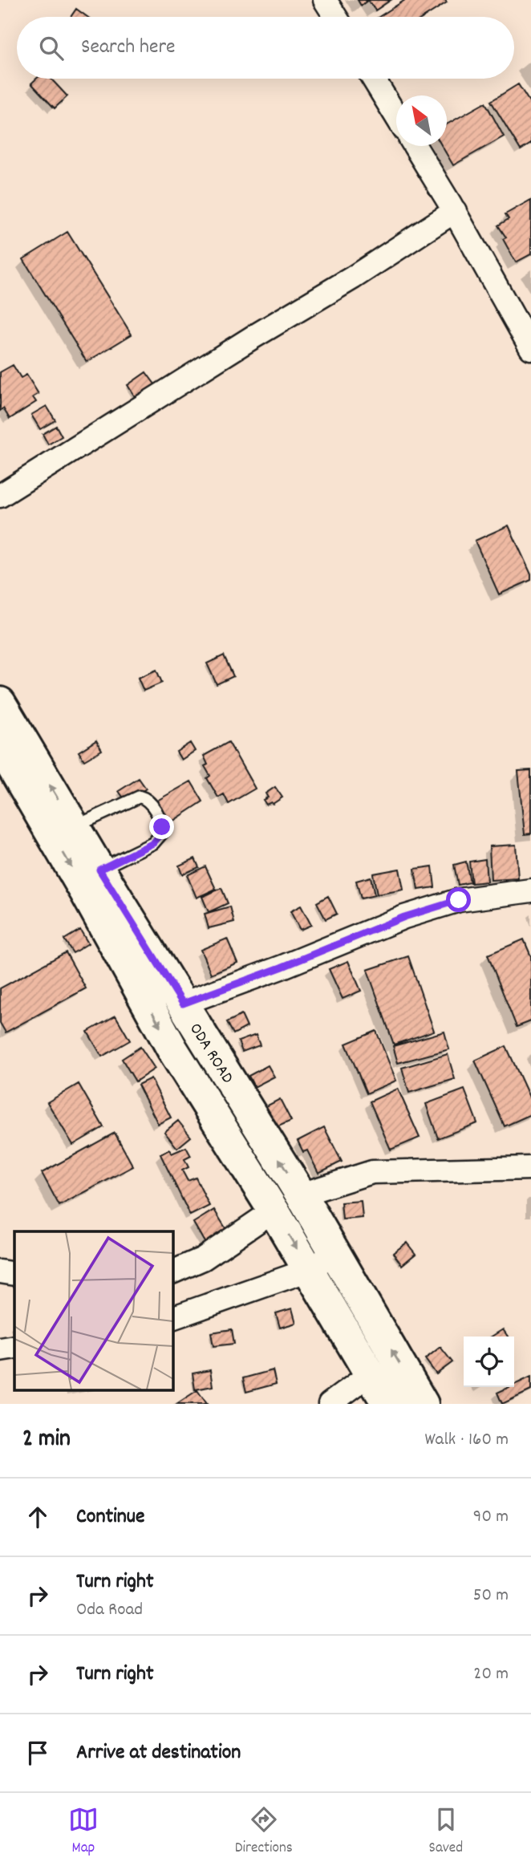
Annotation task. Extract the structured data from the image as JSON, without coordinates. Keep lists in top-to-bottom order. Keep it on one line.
{"streets":{"street":["ODA ROAD"]},"north":"top left","page":{"search":"Search here","heading":["2 min","Walk · 160 m"],"list":[["Continue","90 m"],["Turn right","Oda Road","50 m"],["Turn right","20 m"],"Arrive at destination"],"nav":["Map","Directions","Saved"]}}
